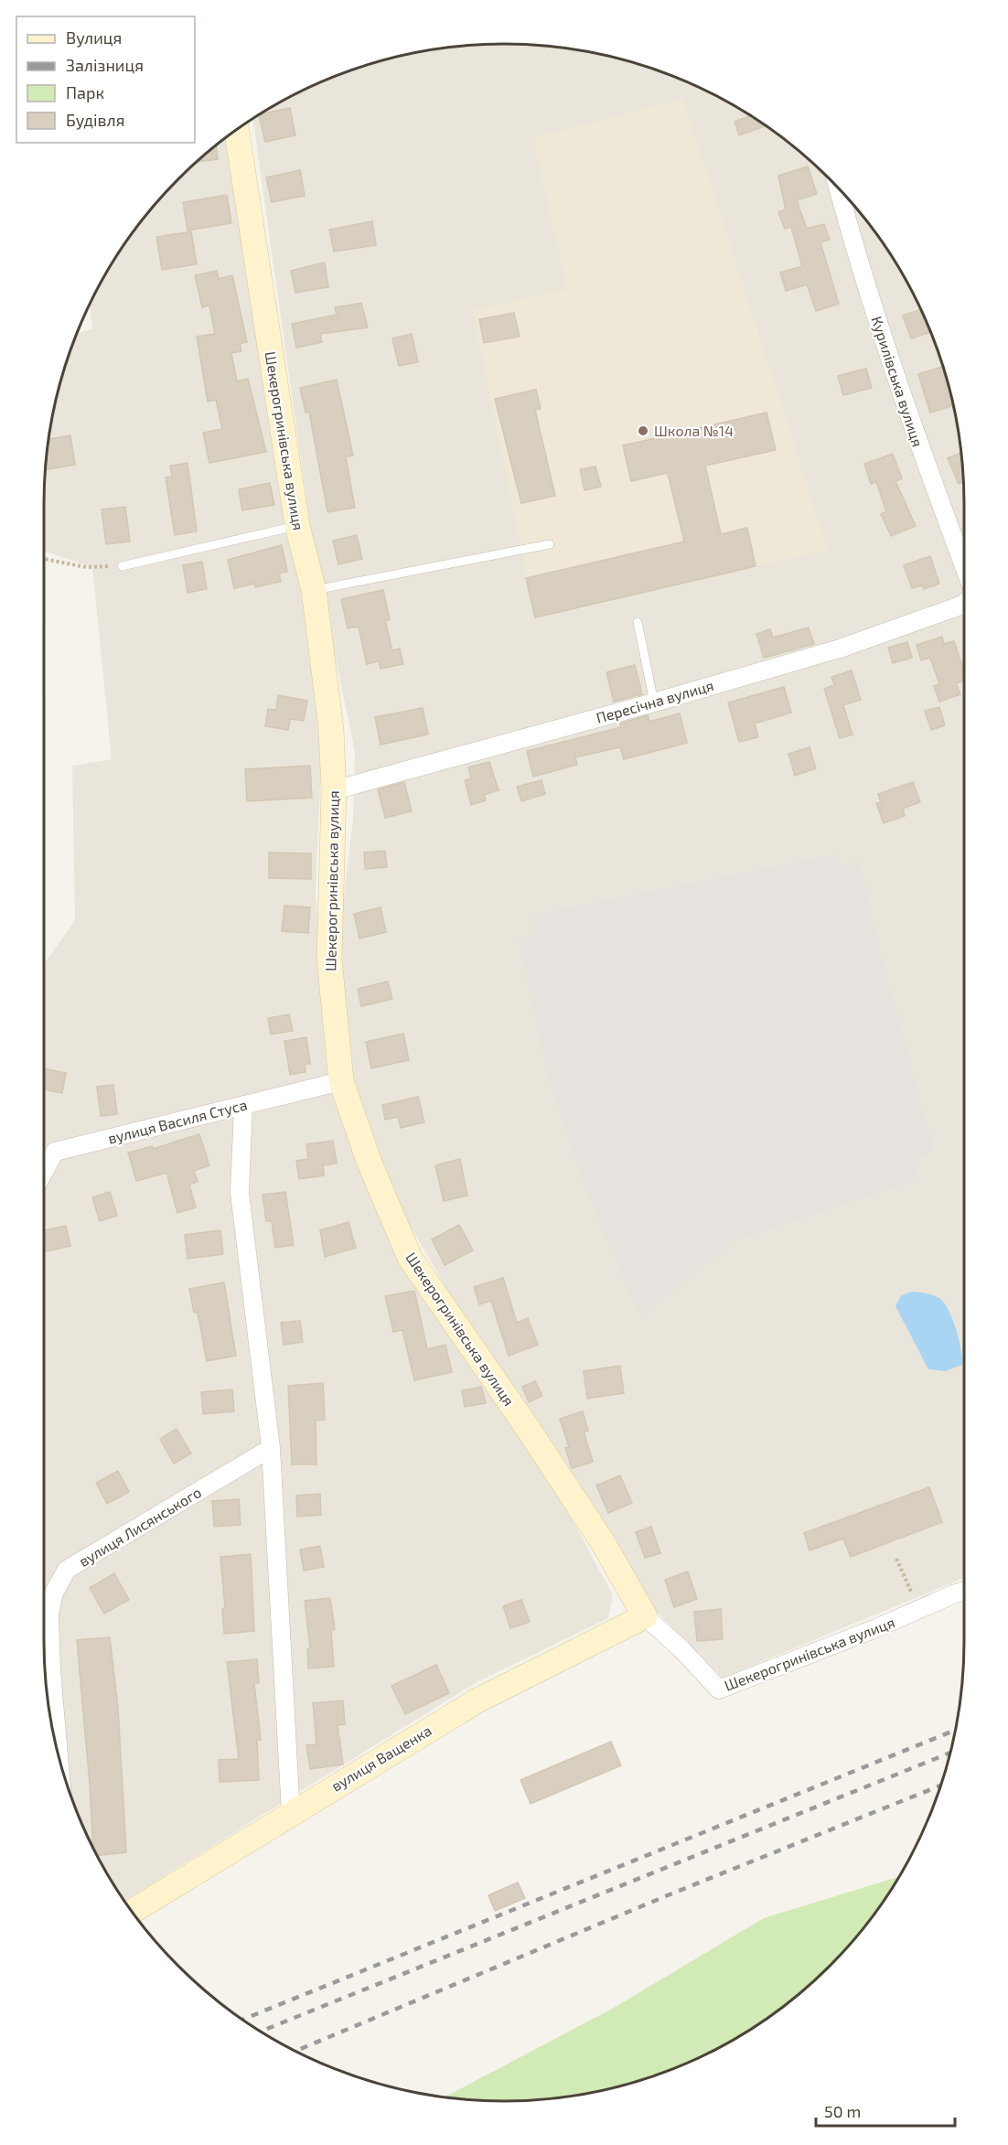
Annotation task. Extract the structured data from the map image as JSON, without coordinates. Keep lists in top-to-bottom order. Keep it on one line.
{"streets":{"street":["Курилівська вулиця","Шекерогринівська вулиця","Пересічна вулиця","вулиця Василя Стуса","вулиця Лисянського","вулиця Ващенка"]},"crossings":[["Шекерогринівська вулиця","Пересічна вулиця"],["Шекерогринівська вулиця","вулиця Василя Стуса"],["Шекерогринівська вулиця","вулиця Ващенка"]],"places":["Школа №14"],"legend":["Вулиця","Залізниця","Парк","Будівля"],"scale_bar":"50 m"}
